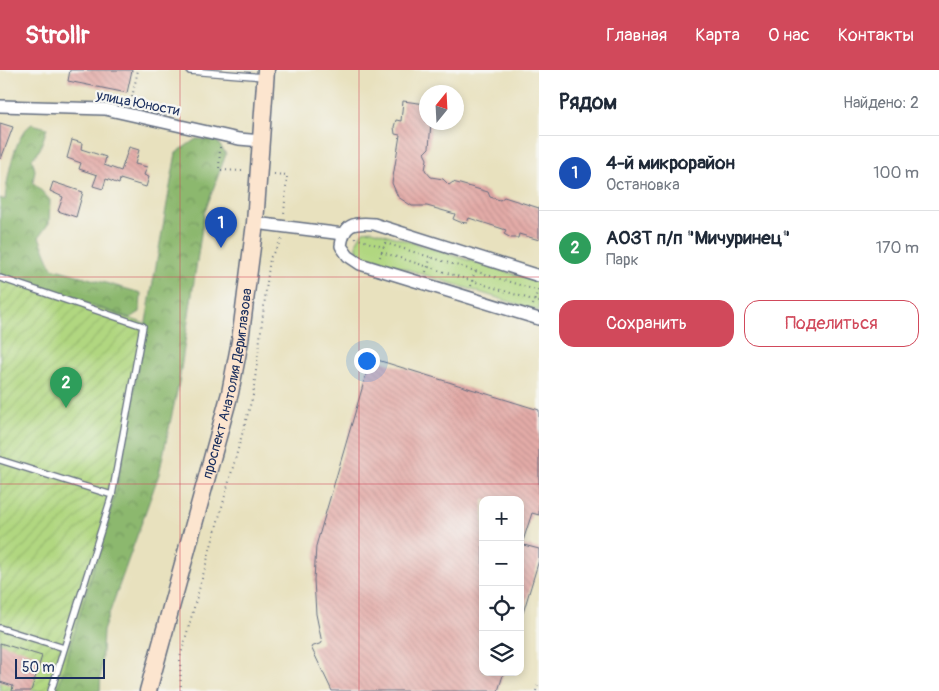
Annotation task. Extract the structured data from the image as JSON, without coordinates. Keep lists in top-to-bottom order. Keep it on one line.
{"streets":{"main road":["проспект Анатолия Дериглазова"],"street":["улица Юности"]},"crossings":[["улица Юности","проспект Анатолия Дериглазова"]],"scale_bar":"50 m","north":"top","page":{"header":"Strollr","nav":["Главная","Карта","О нас","Контакты"],"heading":["Рядом","Найдено: 2"],"list":[{"mark":"1","name":"4-й микрорайон","note":"Остановка","value":"100 m"},{"mark":"2","name":"АОЗТ п/п \"Мичуринец\"","note":"Парк","value":"170 m"}],"pins":["1","2"],"buttons":["Сохранить","Поделиться"],"map_buttons":["+","−"],"scale":"50 m"}}
